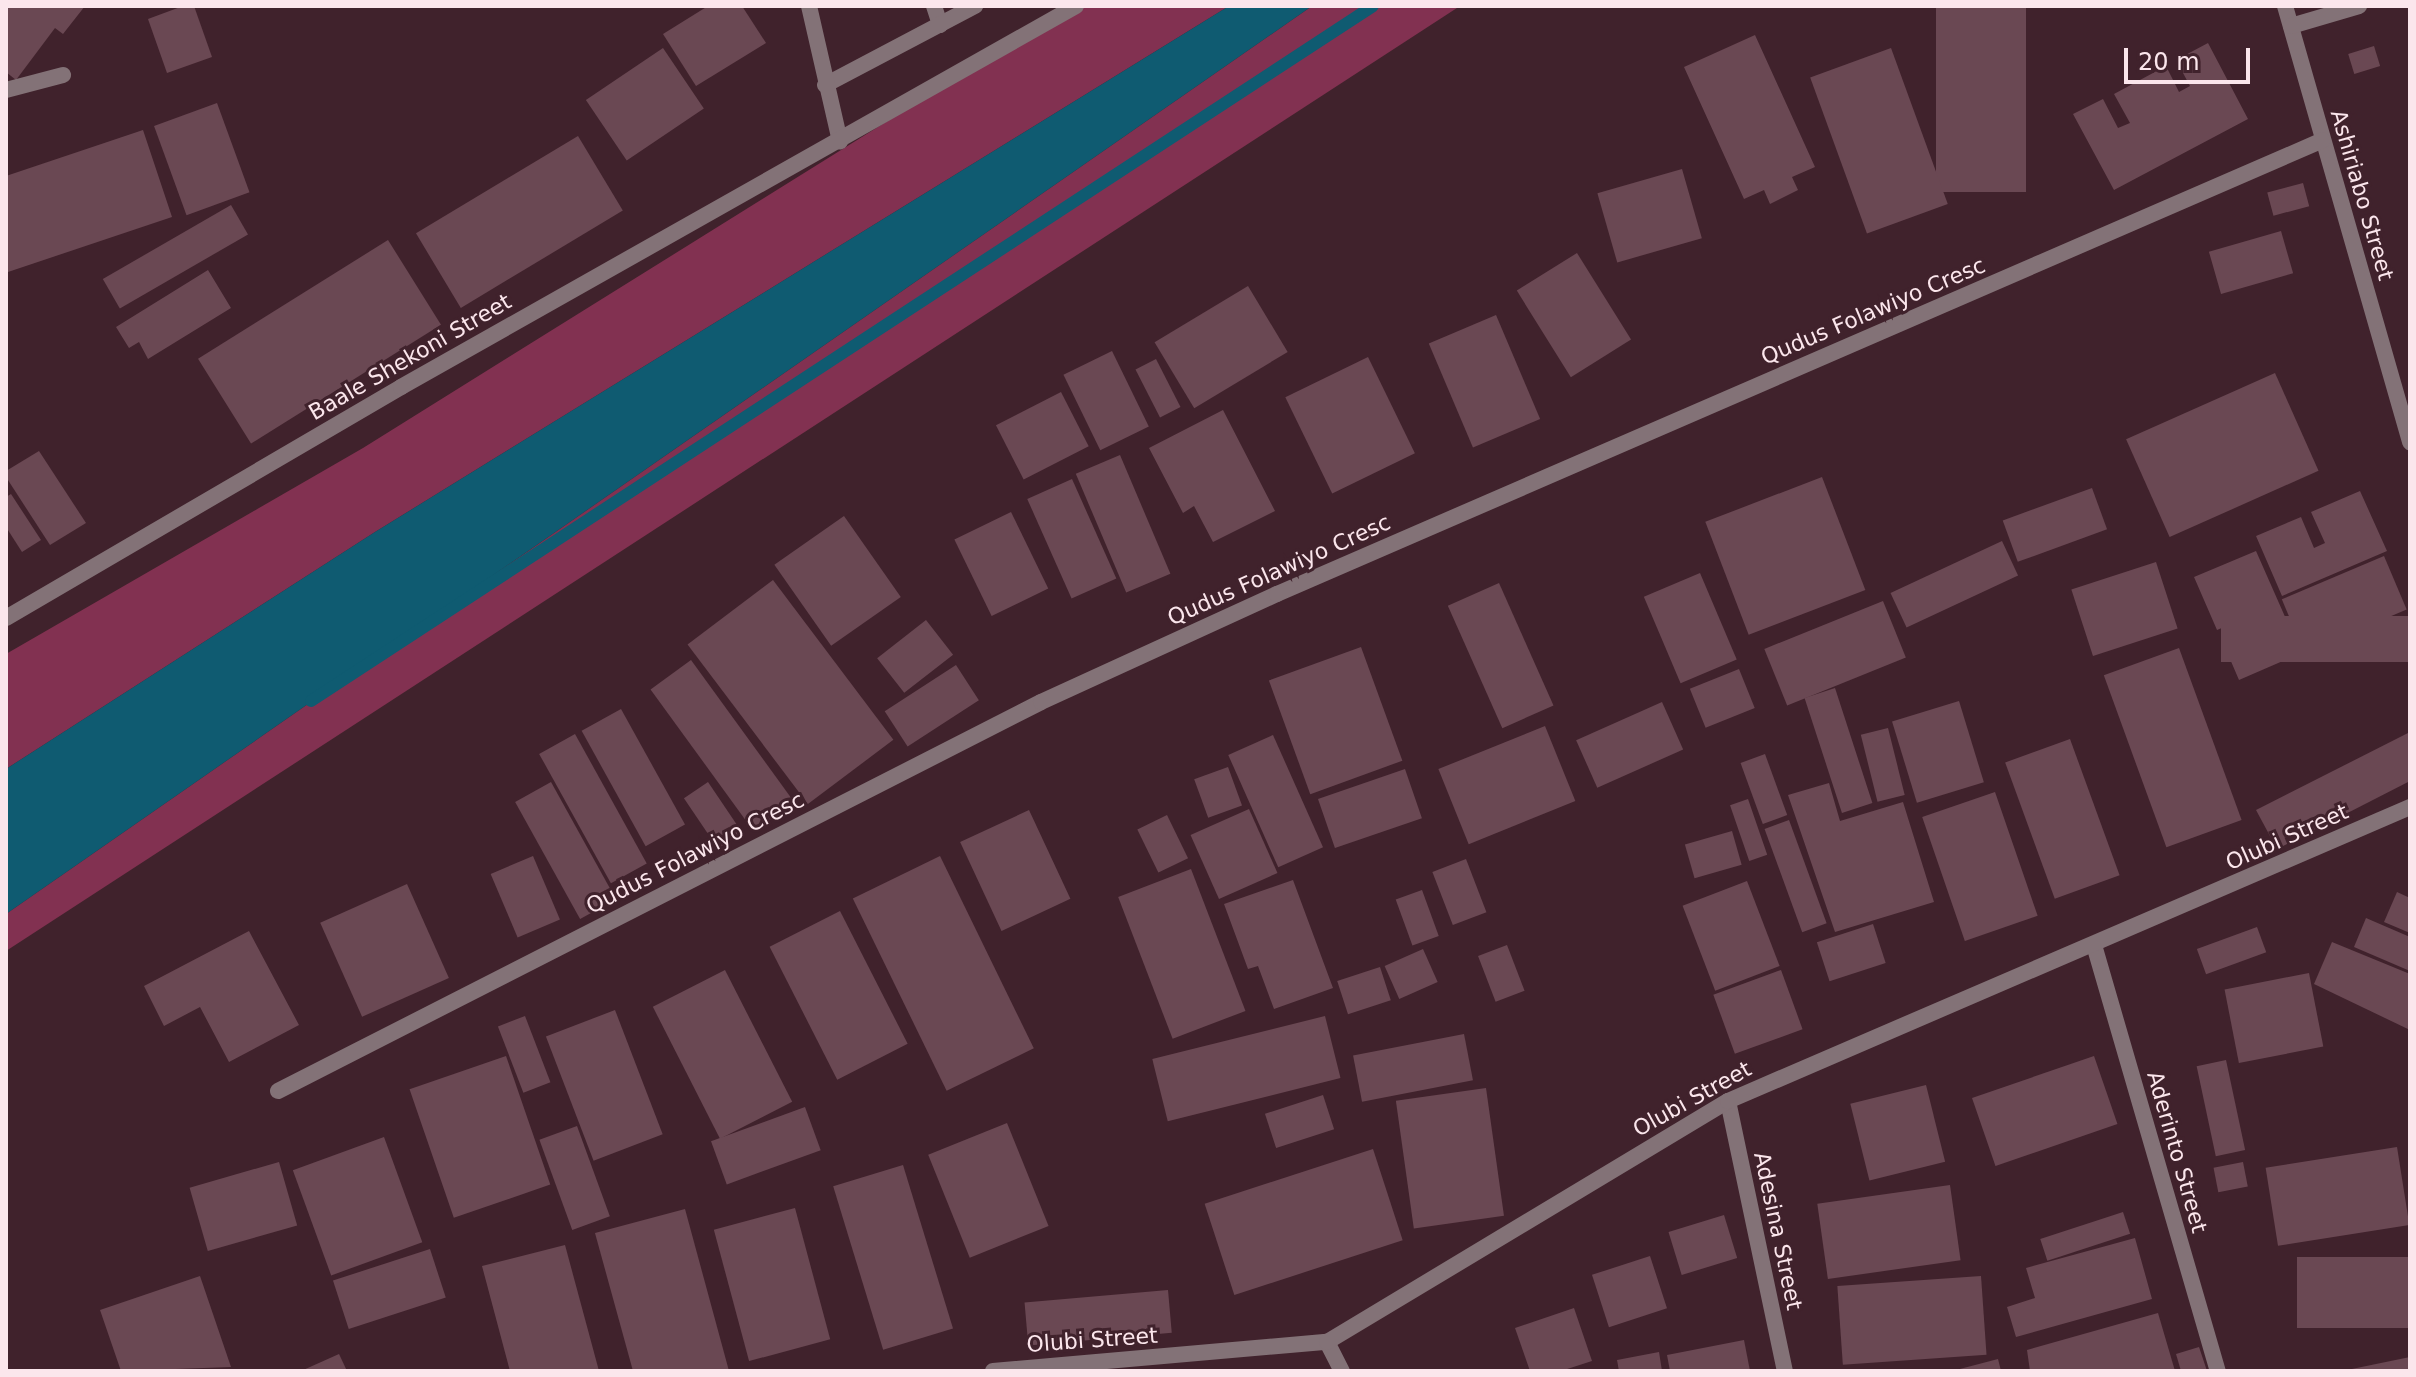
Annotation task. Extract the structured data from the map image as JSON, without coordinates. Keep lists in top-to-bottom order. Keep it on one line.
{"streets":{"street":["Ashiriabo Street","Qudus Folawiyo Cresc","Baale Shekoni Street","Olubi Street","Aderinto Street","Adesina Street"]},"crossings":[["Ashiriabo Street","Qudus Folawiyo Cresc"],["Olubi Street","Aderinto Street"],["Olubi Street","Adesina Street"]],"scale_bar":"20 m"}
